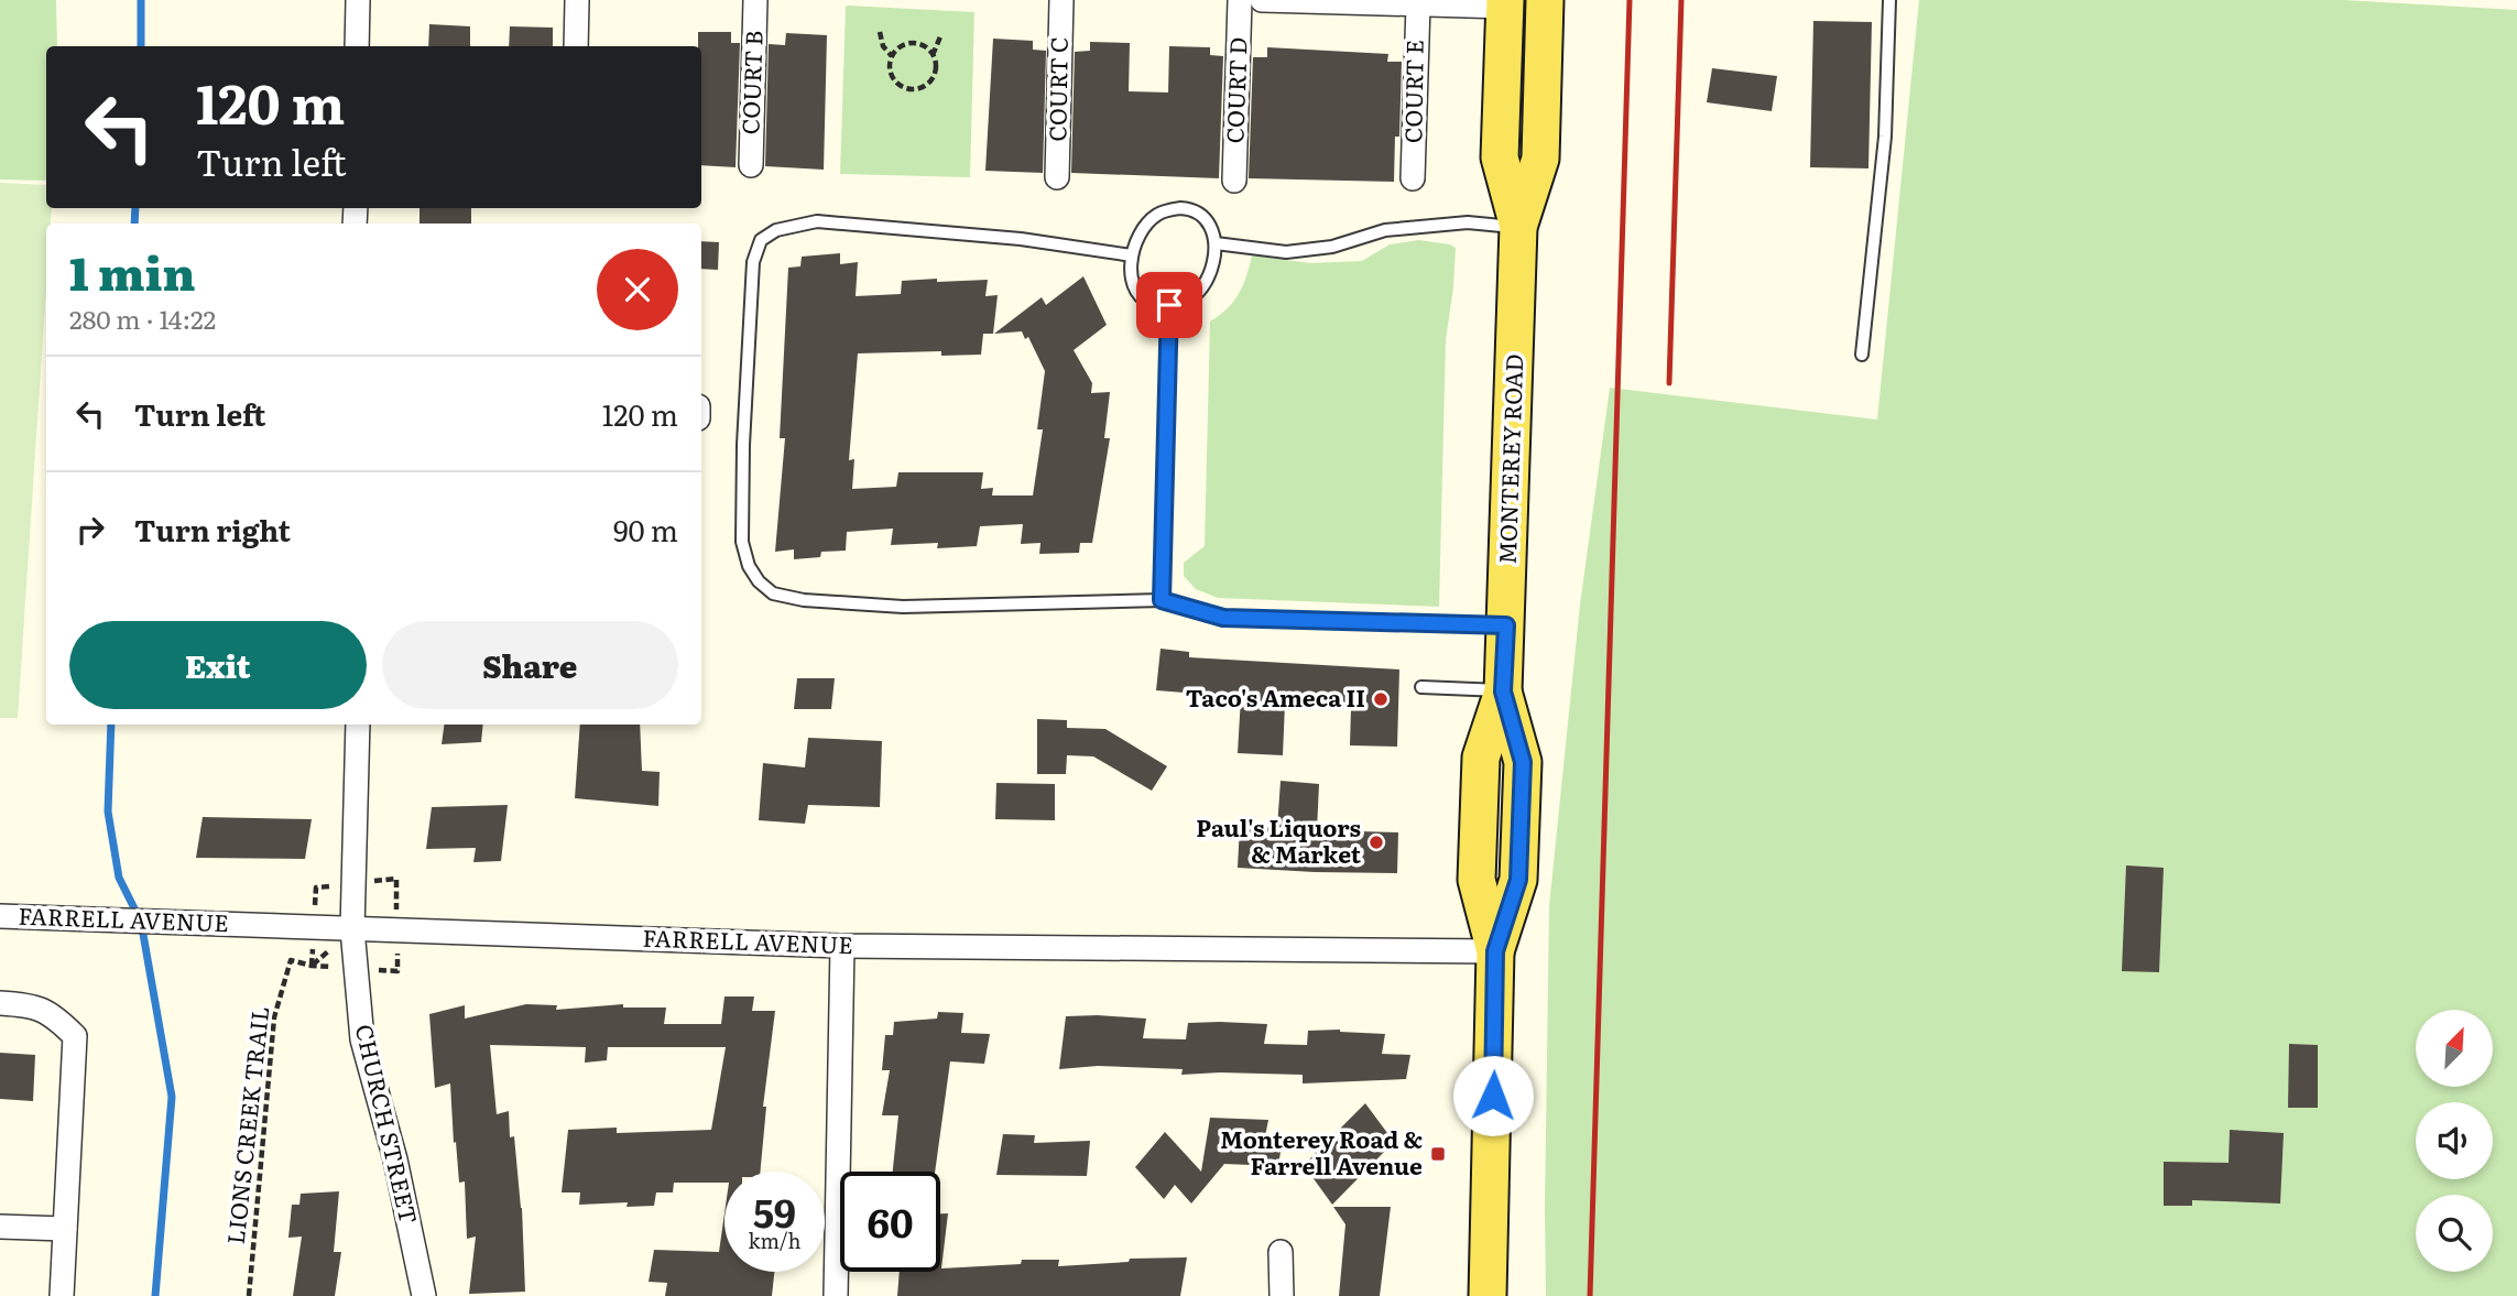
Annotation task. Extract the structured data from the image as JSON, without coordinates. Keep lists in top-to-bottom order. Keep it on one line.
{"streets":{"main road":["MONTEREY ROAD"],"street":["COURT B","COURT C","COURT D","COURT E","FARRELL AVENUE","CHURCH STREET"],"path":["LIONS CREEK TRAIL"]},"crossings":[["MONTEREY ROAD","FARRELL AVENUE"],["FARRELL AVENUE","CHURCH STREET"]],"places":{"other":["Taco's Ameca II","Paul's Liquors & Market"],"transit":["Monterey Road & Farrell Avenue"]},"north":"top right","page":{"turn":["120 m","Turn left"],"heading":["1 min","280 m · 14:22"],"list":[{"name":"Turn left","value":"120 m"},{"name":"Turn right","value":"90 m"}],"buttons":["Exit","Share"],"speed":"59 km/h","limit":"60"}}
